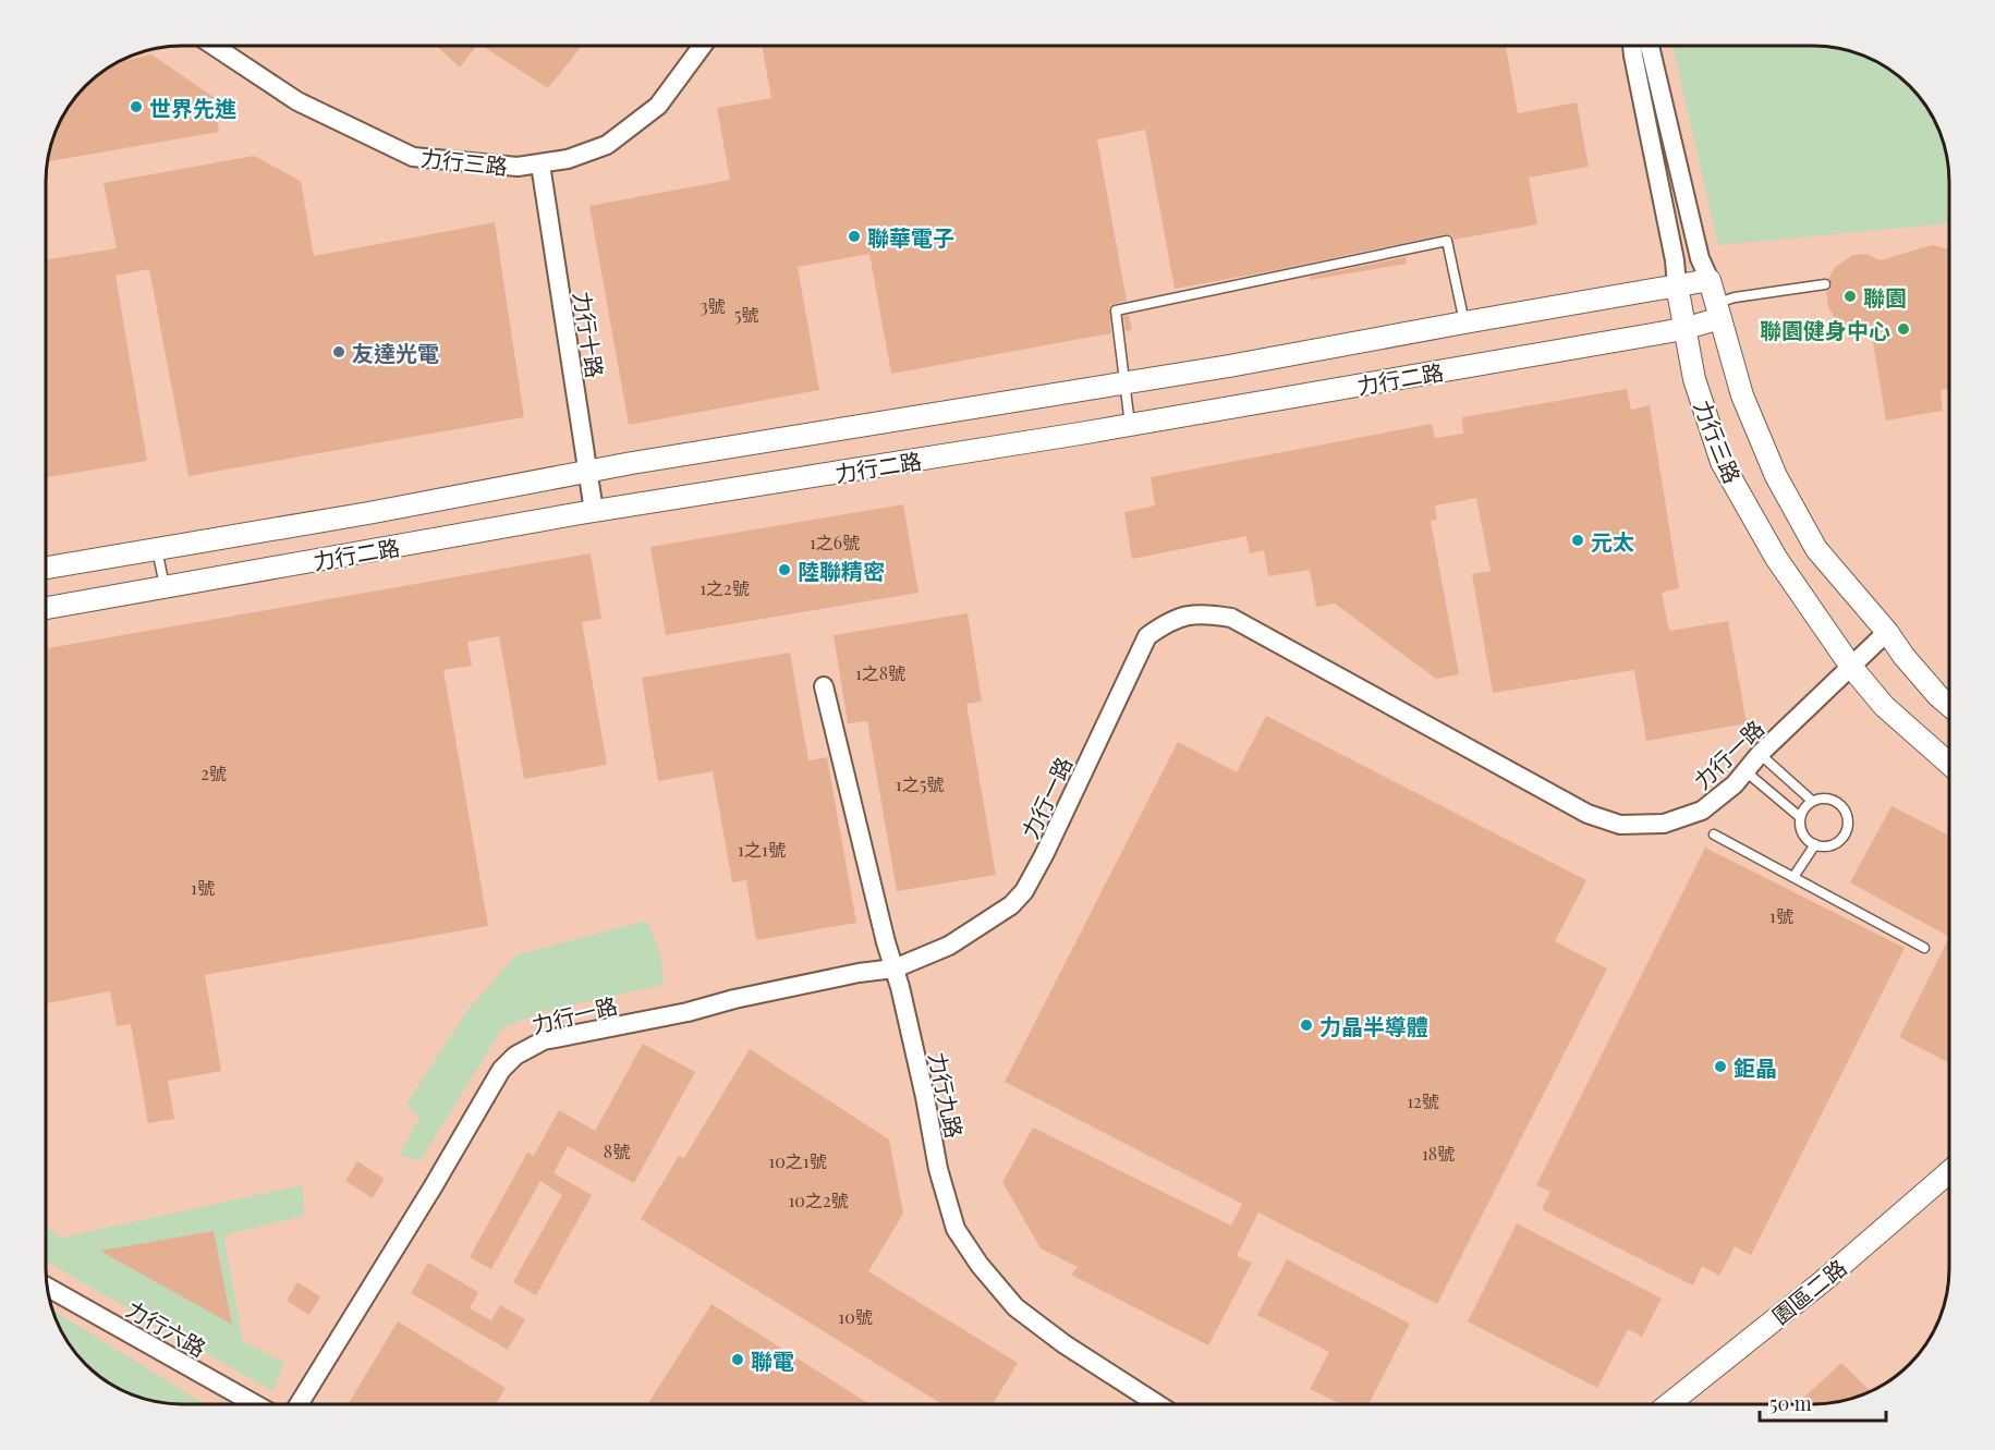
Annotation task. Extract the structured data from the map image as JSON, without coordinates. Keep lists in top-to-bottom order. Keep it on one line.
{"streets":{"street":["力行三路","力行十路","力行二路","力行一路","力行九路","園區二路","力行六路"]},"crossings":[["力行三路","力行十路"],["力行三路","力行二路"],["力行三路","力行一路"],["力行十路","力行二路"],["力行一路","力行九路"]],"places":["世界先進","聯華電子","聯園","聯園健身中心","友達光電","元太","陸聯精密","力晶半導體","鉅晶","聯電"],"house_numbers":["3號","5號","1之6號","1之2號","1之8號","2號","1之5號","1之1號","1號","1號","12號","8號","18號","10之1號","10之2號","10號"],"scale_bar":"50 m"}
